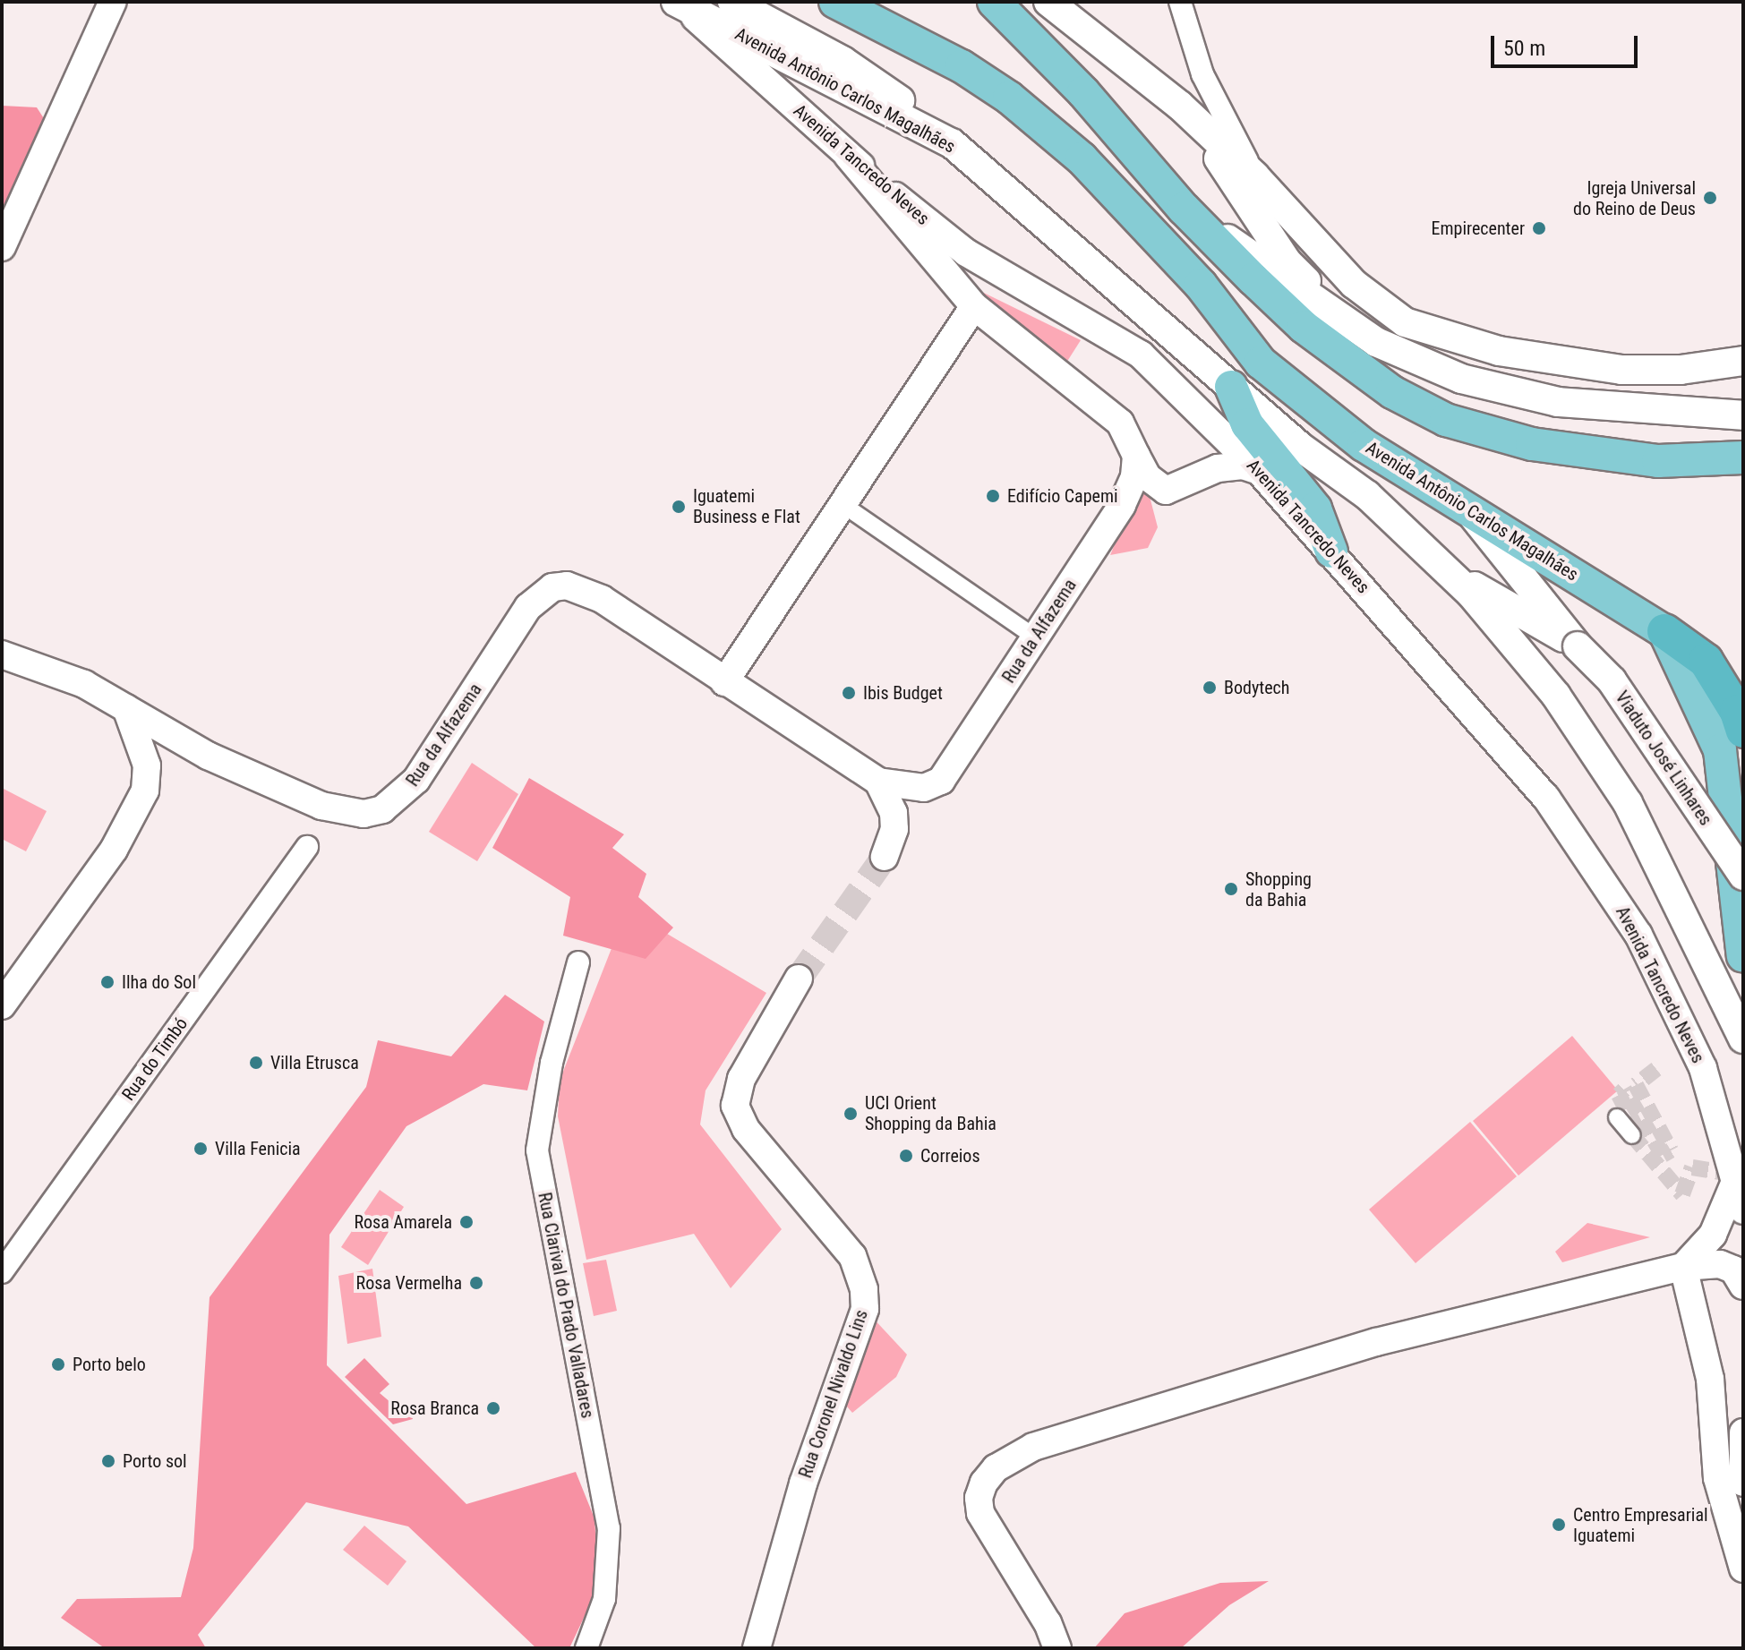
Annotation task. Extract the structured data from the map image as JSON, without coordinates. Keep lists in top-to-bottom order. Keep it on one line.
{"streets":{"main road":["Avenida Antônio Carlos Magalhães","Viaduto José Linhares"],"street":["Avenida Tancredo Neves","Rua da Alfazema","Rua do Timbó","Rua Clarival do Prado Valladares","Rua Coronel Nivaldo Lins"]},"crossings":[["Avenida Antônio Carlos Magalhães","Avenida Tancredo Neves"]],"places":["Igreja Universal do Reino de Deus","Empirecenter","Edifício Capemi","Iguatemi Business e Flat","Bodytech","Ibis Budget","Shopping da Bahia","Ilha do Sol","Villa Etrusca","UCI Orient Shopping da Bahia","Villa Fenicia","Correios","Rosa Amarela","Rosa Vermelha","Porto belo","Rosa Branca","Porto sol","Centro Empresarial Iguatemi"],"scale_bar":"50 m"}
